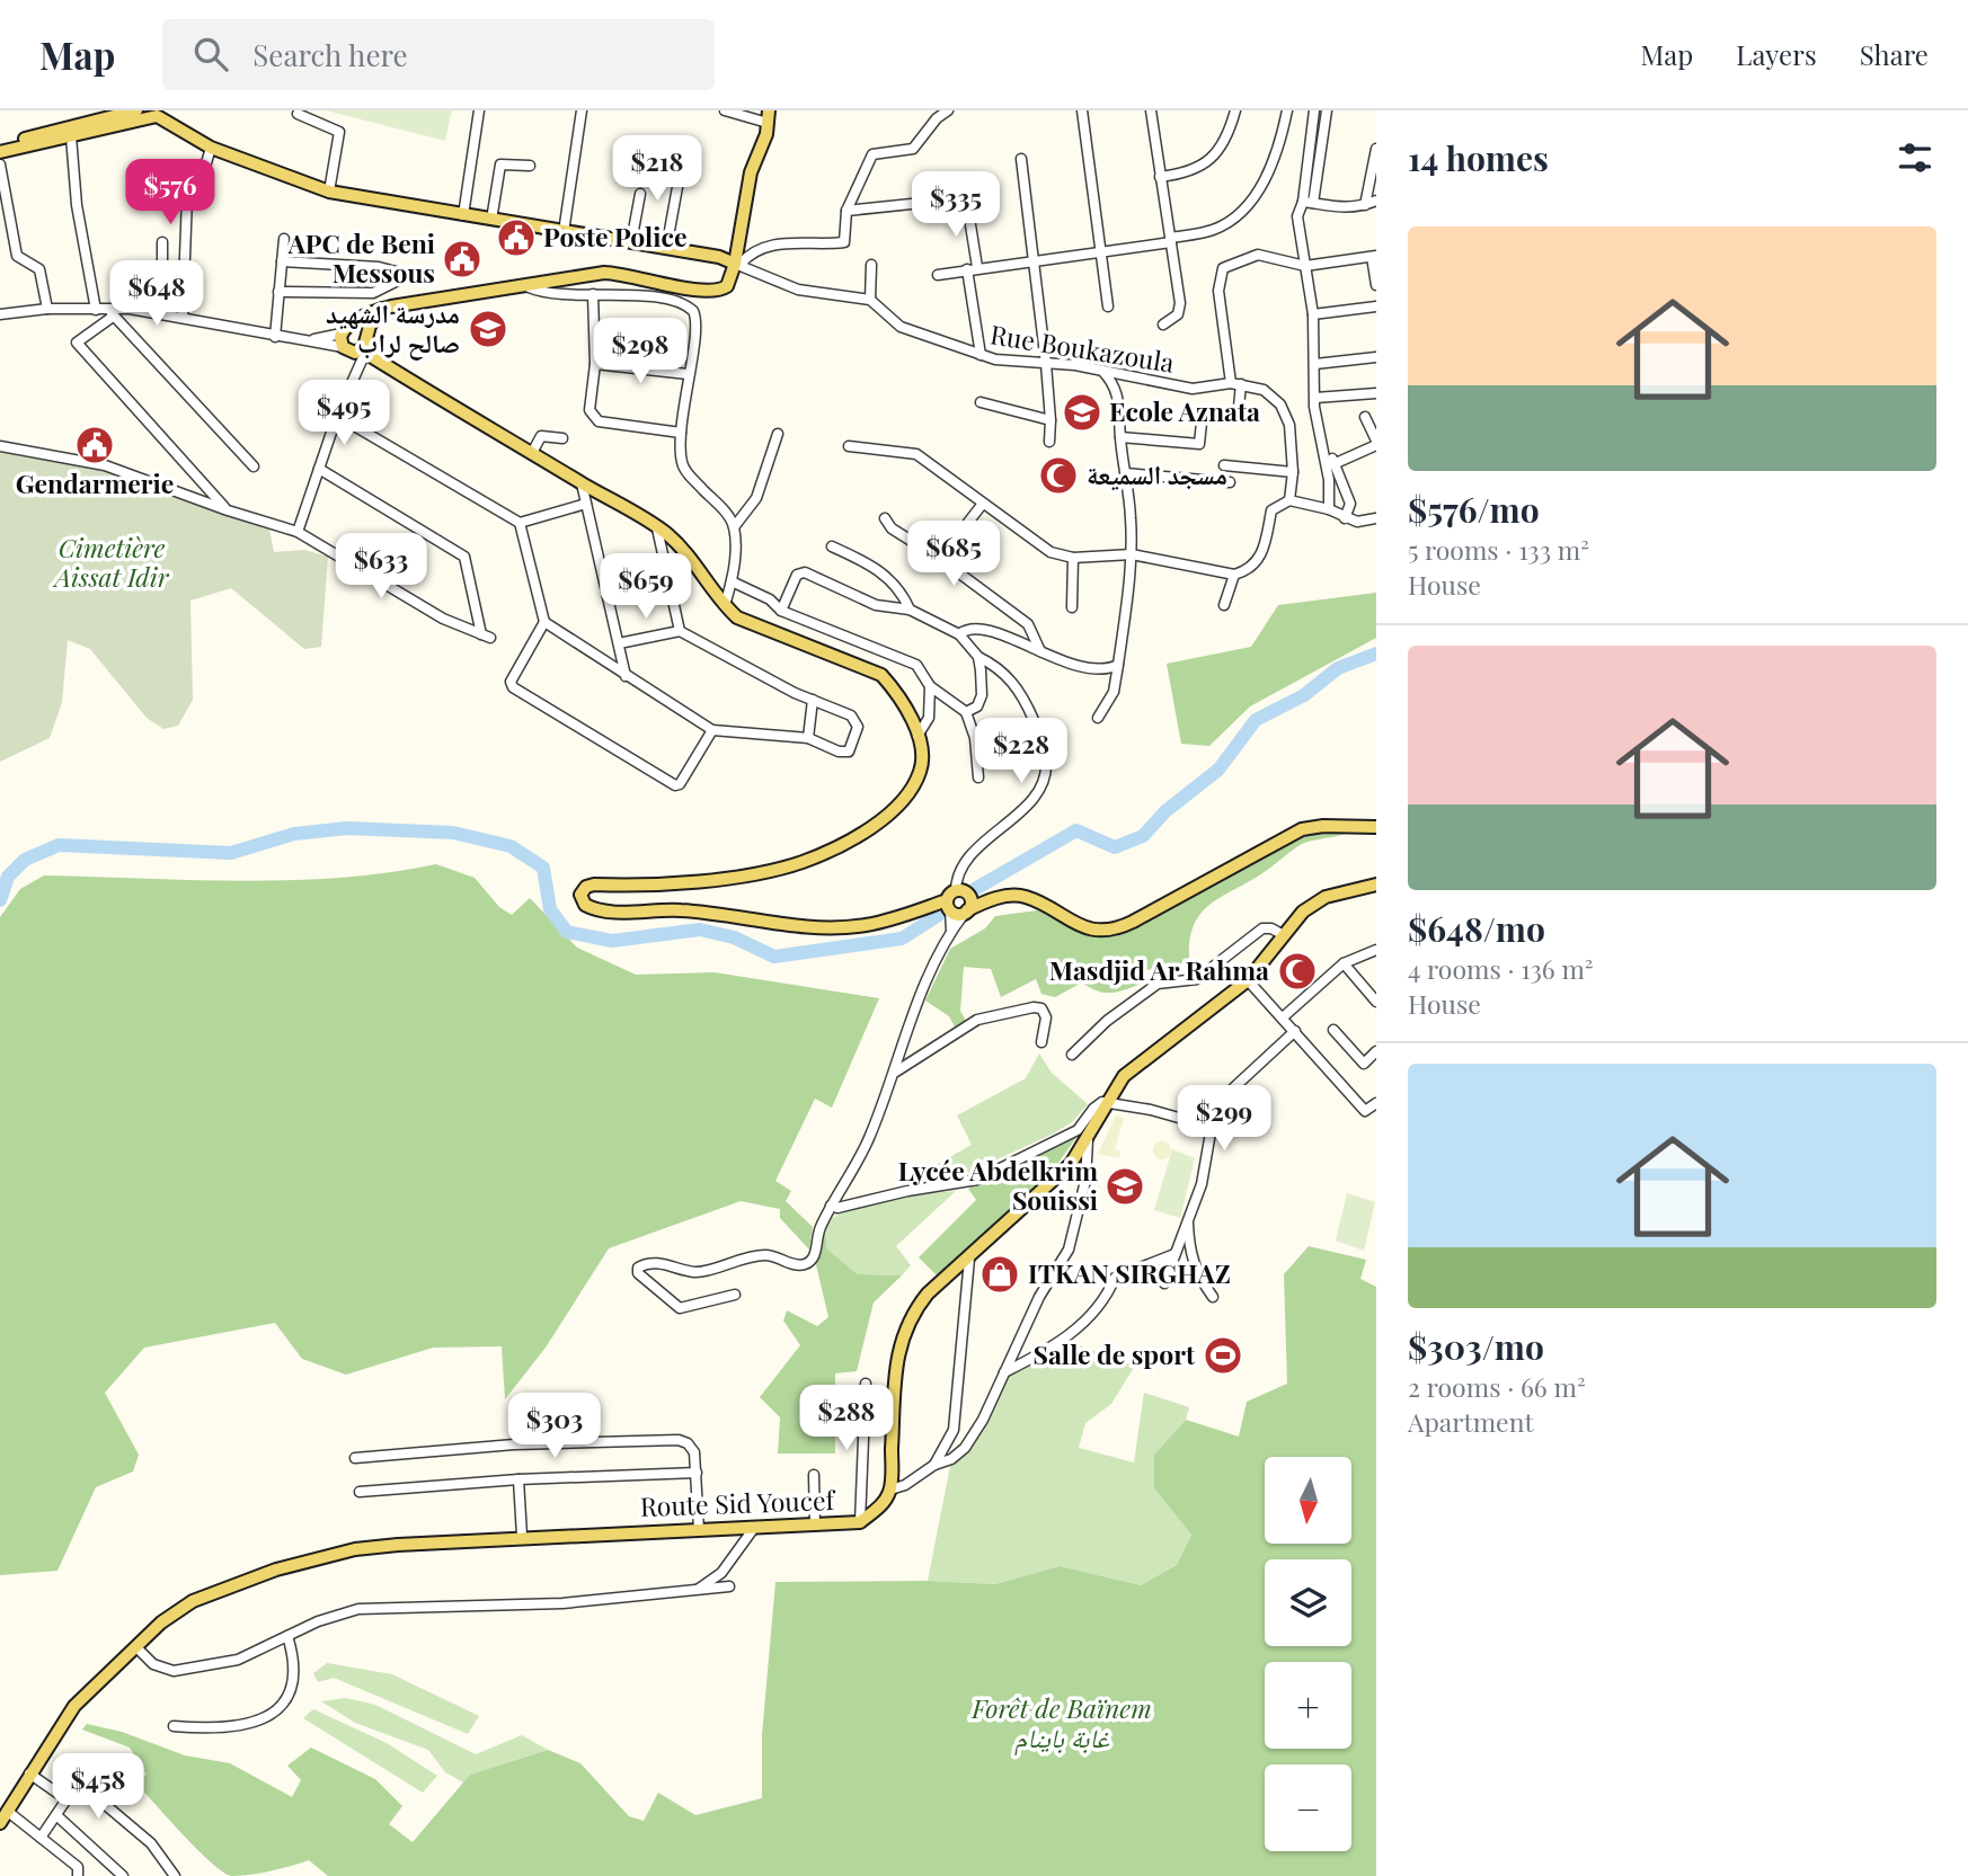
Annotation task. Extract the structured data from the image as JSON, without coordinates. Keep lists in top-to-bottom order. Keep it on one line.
{"streets":{"main road":["Route Sid Youcef"],"street":["Rue Boukazoula"]},"parks":["Cimetière Aissat Idir","Forêt de Baïnem غابة باينام"],"places":{"public building":["Poste Police","APC de Beni Messous","Gendarmerie"],"school or university":["مدرسة الشهيد صالح لراب","Ecole Aznata","Lycée Abdelkrim Souissi"],"mosque":["مسجد السميعة","Masdjid Ar Rahma"],"shop":["ITKAN SIRGHAZ"],"sports":["Salle de sport"]},"north":"bottom","page":{"header":"Map","search":"Search here","nav":["Map","Layers","Share"],"heading":"14 homes","price":["$218","$576","$335","$648","$298","$495","$685","$633","$659","$228","$299","$288","$303","$458"],"list":[{"name":"$576/mo","note":"5 rooms · 133 m² · House"},{"name":"$648/mo","note":"4 rooms · 136 m² · House"},{"name":"$303/mo","note":"2 rooms · 66 m² · Apartment"}],"map_buttons":["+","−"]}}
